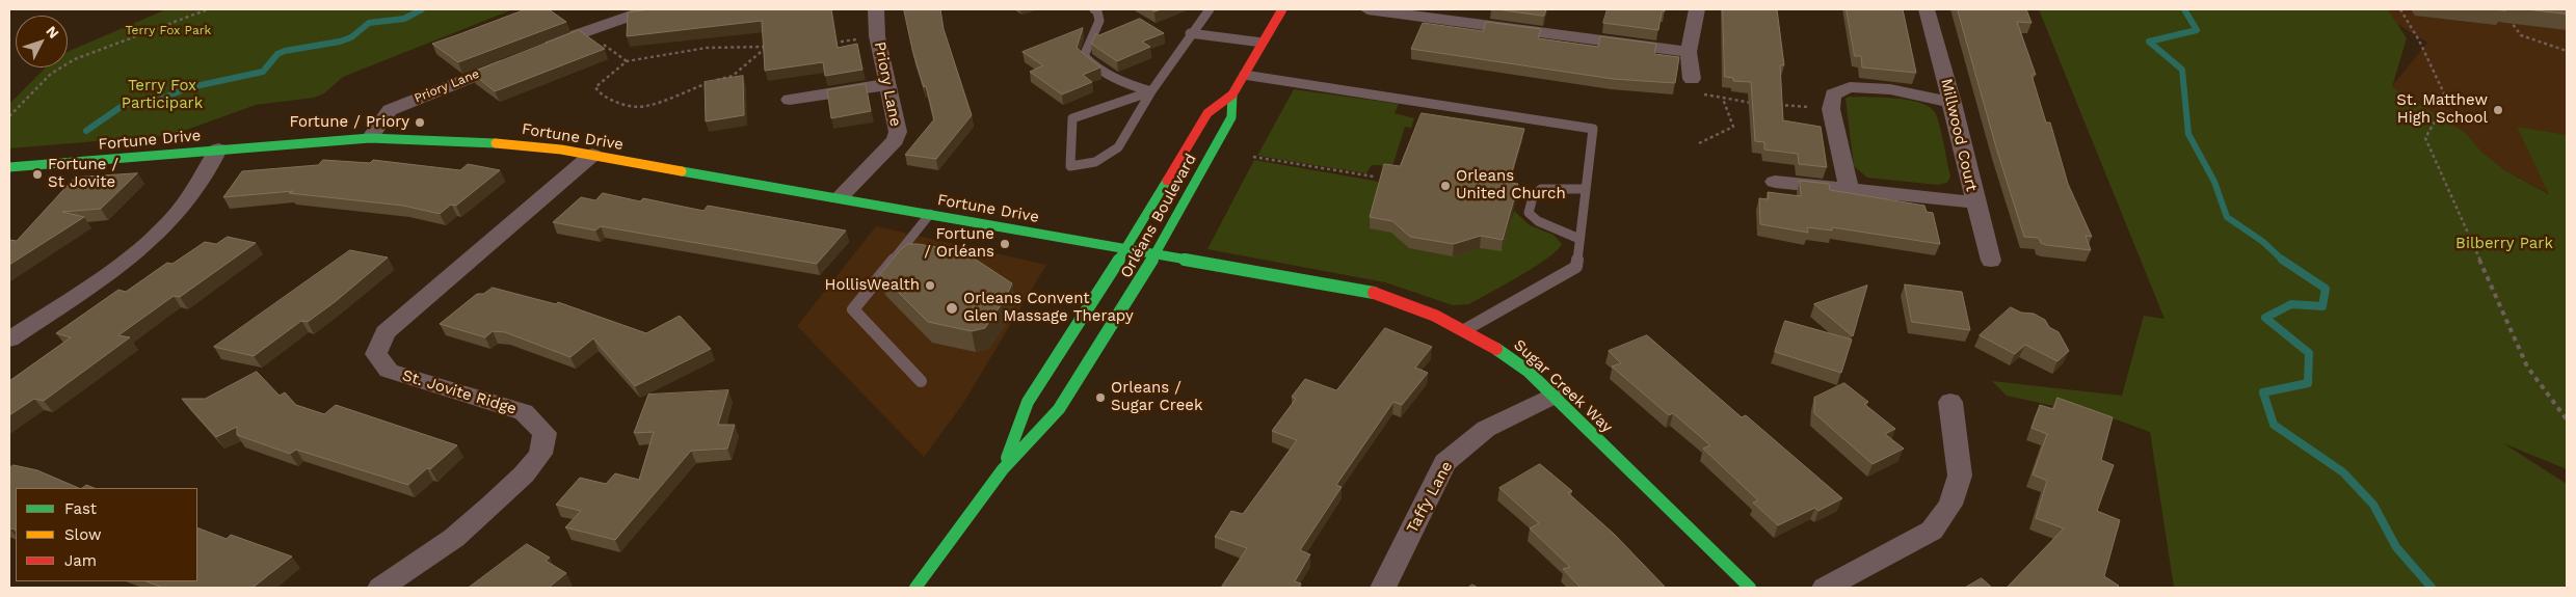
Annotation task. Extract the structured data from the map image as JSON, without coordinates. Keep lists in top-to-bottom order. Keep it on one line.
{"streets":{"street":["Priory Lane","Millwood Court","Fortune Drive","Orléans Boulevard","Sugar Creek Way","St. Jovite Ridge","Taffy Lane"]},"crossings":[["Priory Lane","Fortune Drive"],["Fortune Drive","Orléans Boulevard"],["Fortune Drive","Sugar Creek Way"],["Fortune Drive","St. Jovite Ridge"],["Orléans Boulevard","Sugar Creek Way"],["Sugar Creek Way","Taffy Lane"]],"parks":["Terry Fox Park","Terry Fox Participark","Bilberry Park"],"places":["St. Matthew High School","Fortune / Priory","Fortune / St Jovite","Orleans United Church","Fortune / Orléans","HollisWealth","Orleans Convent Glen Massage Therapy","Orleans / Sugar Creek"],"legend":["Fast","Slow","Jam"],"north":"top right"}
